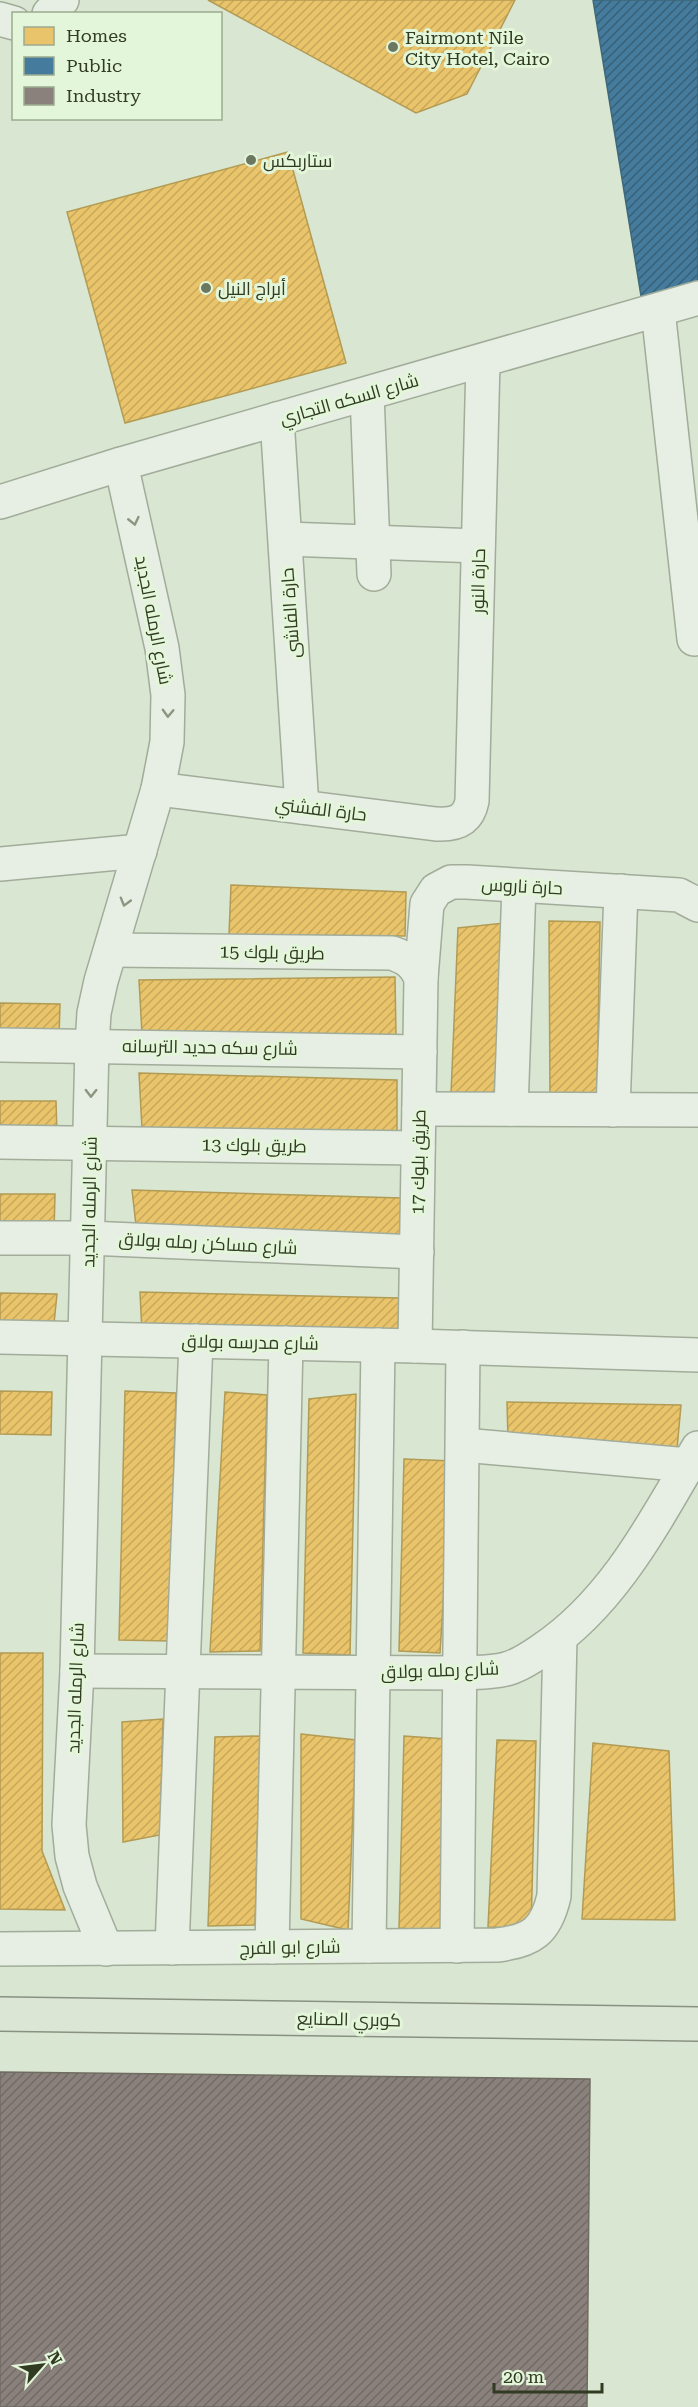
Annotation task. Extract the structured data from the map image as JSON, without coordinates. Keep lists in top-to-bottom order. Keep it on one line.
{"streets":{"main road":["كوبري الصنايع"],"street":["شارع السكه التجاري","حارة النور","حارة الفاشى","شارع الرمله الجديد","حارة الفشني","حارة ناروس","طريق بلوك 15","شارع سكه حديد الترسانه","طريق بلوك 13","طريق بلوك 17","شارع مساكن رمله بولاق","شارع مدرسه بولاق","شارع رمله بولاق","شارع ابو الفرج"]},"crossings":[["شارع السكه التجاري","حارة النور"],["شارع السكه التجاري","حارة الفاشى"],["شارع السكه التجاري","شارع الرمله الجديد"],["حارة النور","حارة الفشني"],["حارة الفاشى","حارة الفشني"],["شارع الرمله الجديد","حارة الفشني"],["شارع الرمله الجديد","طريق بلوك 15"],["شارع الرمله الجديد","شارع سكه حديد الترسانه"],["شارع الرمله الجديد","طريق بلوك 13"],["شارع الرمله الجديد","شارع مساكن رمله بولاق"],["شارع الرمله الجديد","شارع مدرسه بولاق"],["شارع الرمله الجديد","شارع رمله بولاق"],["شارع الرمله الجديد","شارع ابو الفرج"],["حارة ناروس","طريق بلوك 15"],["حارة ناروس","طريق بلوك 17"],["طريق بلوك 15","طريق بلوك 17"],["شارع سكه حديد الترسانه","طريق بلوك 17"],["طريق بلوك 13","طريق بلوك 17"],["طريق بلوك 17","شارع مساكن رمله بولاق"],["طريق بلوك 17","شارع مدرسه بولاق"],["شارع رمله بولاق","شارع ابو الفرج"]],"places":["Fairmont Nile City Hotel, Cairo","ستاربكس","أبراج النيل"],"legend":["Homes","Public","Industry"],"scale_bar":"20 m","north":"top right"}
